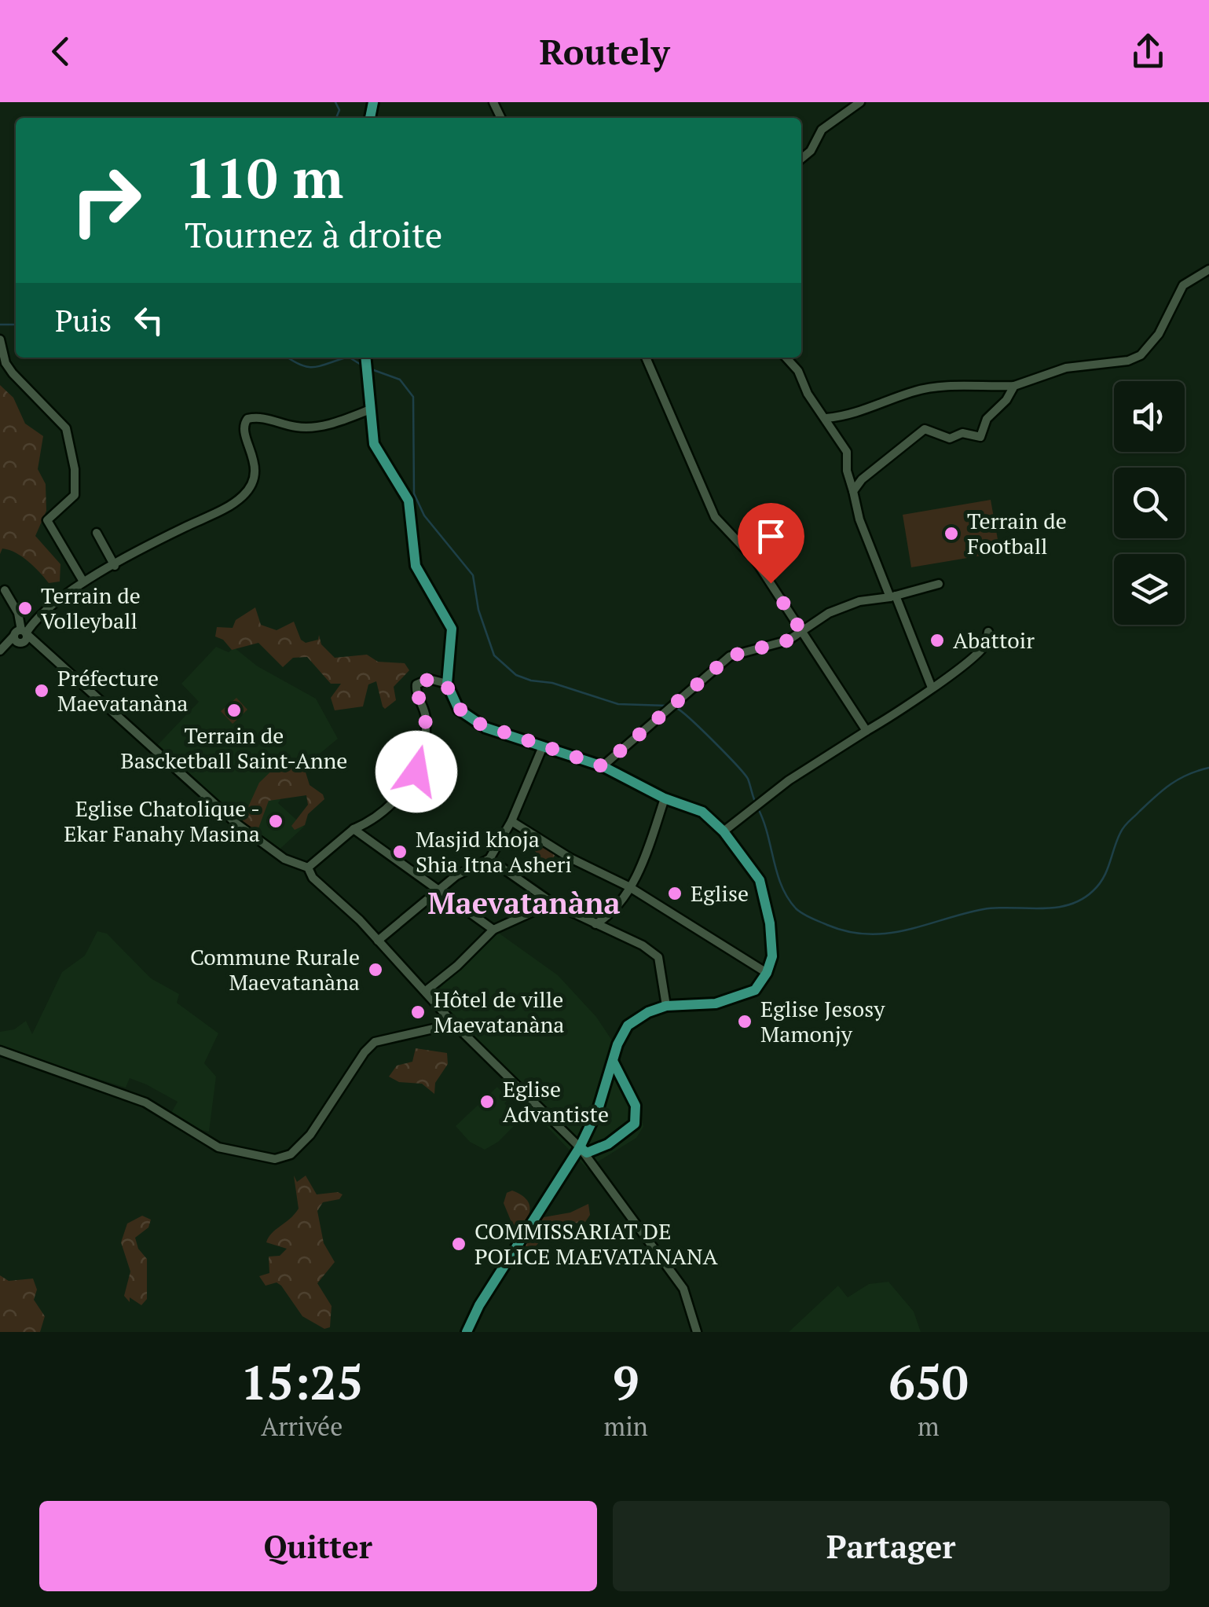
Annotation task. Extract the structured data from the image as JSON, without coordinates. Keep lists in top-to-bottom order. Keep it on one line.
{"districts":["Maevatanàna"],"places":["Terrain de Football","Terrain de Volleyball","Abattoir","Préfecture Maevatanàna","Terrain de Bascketball Saint-Anne","Eglise Chatolique - Ekar Fanahy Masina","Masjid khoja Shia Itna Asheri","Eglise","Commune Rurale Maevatanàna","Hôtel de ville Maevatanàna","Eglise Jesosy Mamonjy","Eglise Advantiste","COMMISSARIAT DE POLICE MAEVATANANA"],"page":{"header":"Routely","turn":["110 m","Tournez à droite"],"then":"Puis","eta":["15:25","Arrivée","9","min","650","m"],"buttons":["Quitter","Partager"]}}
